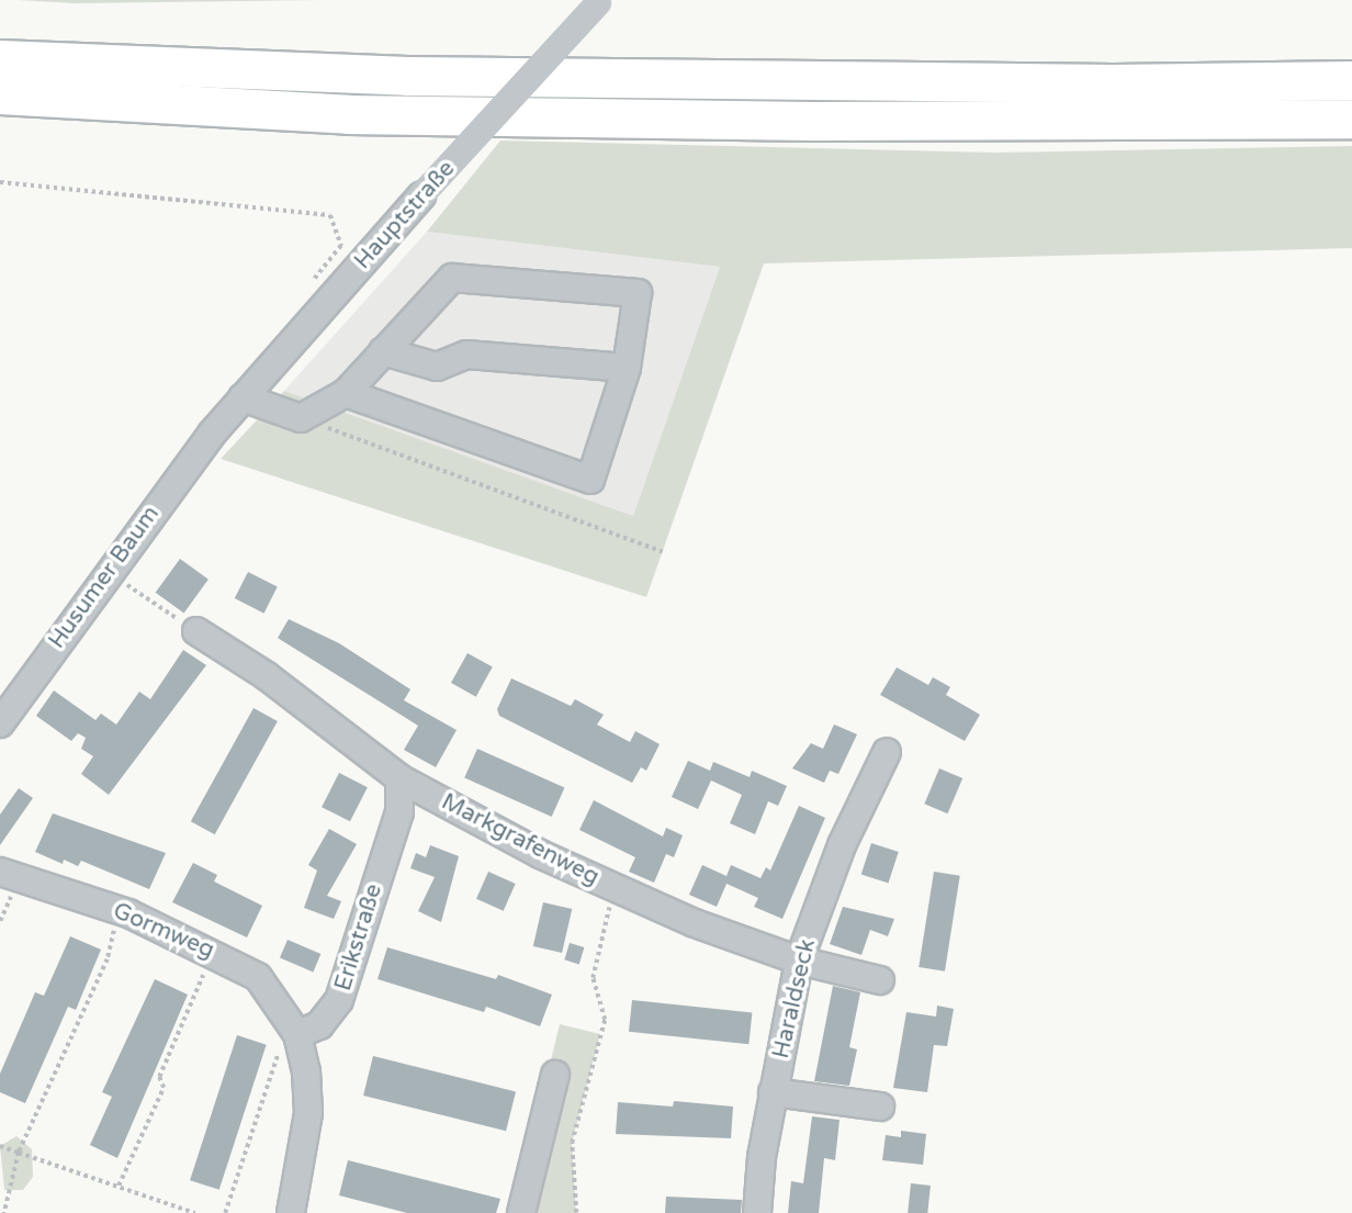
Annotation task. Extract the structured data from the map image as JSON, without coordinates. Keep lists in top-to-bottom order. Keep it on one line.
{"streets":{"street":["Hauptstraße","Husumer Baum","Markgrafenweg","Gormweg","Erikstraße","Haraldseck"]},"crossings":[["Hauptstraße","Husumer Baum"],["Markgrafenweg","Erikstraße"],["Markgrafenweg","Haraldseck"],["Gormweg","Erikstraße"]]}
